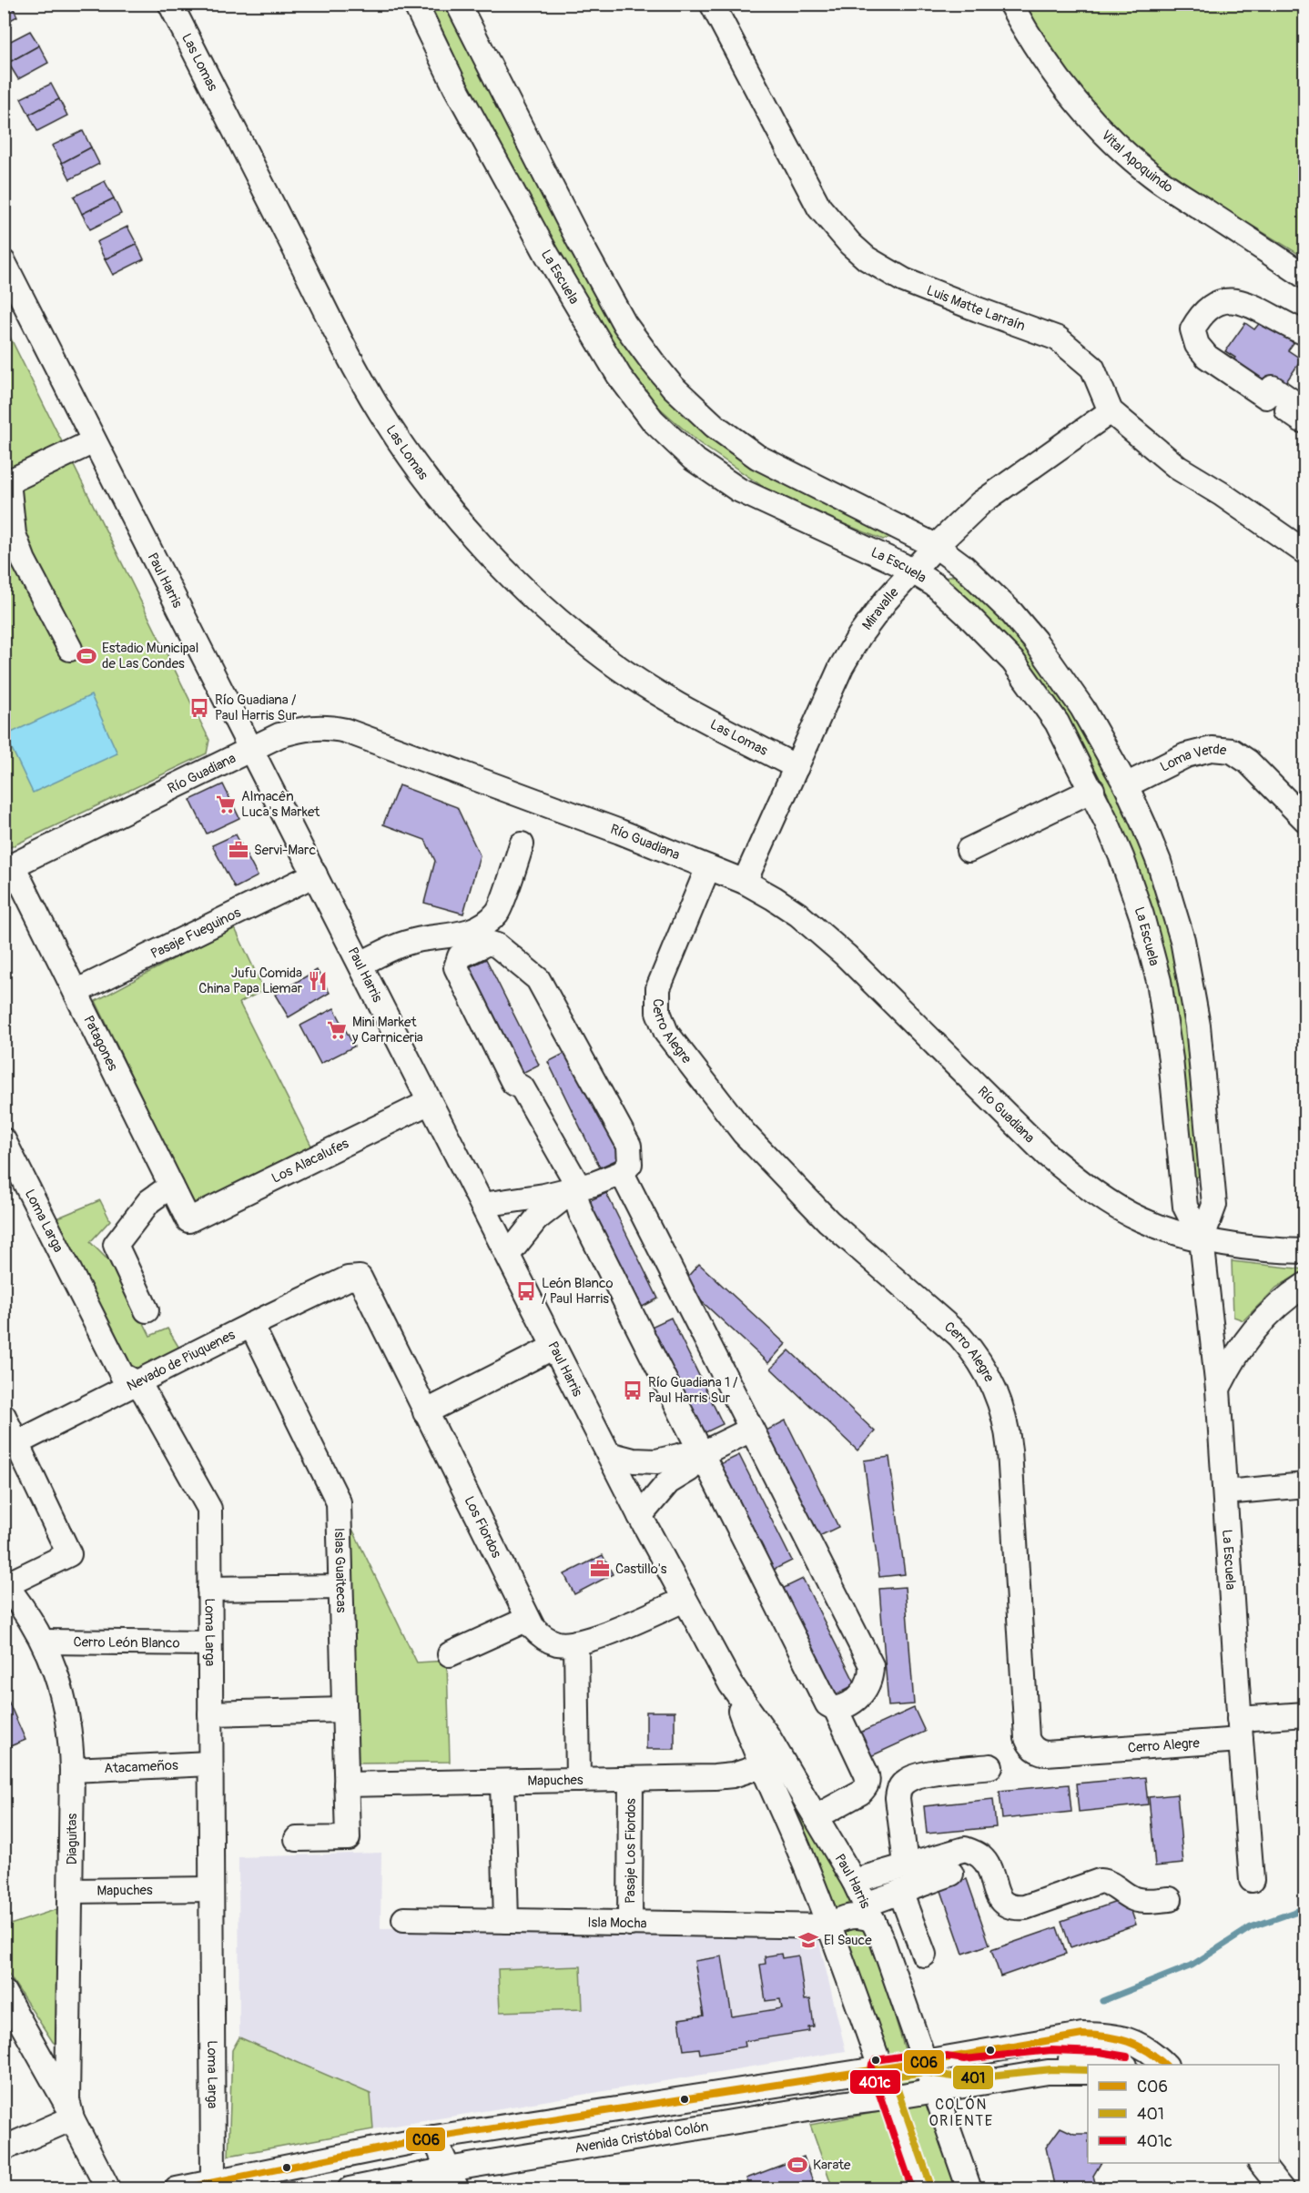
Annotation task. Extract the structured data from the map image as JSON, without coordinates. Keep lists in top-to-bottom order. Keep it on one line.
{"streets":{"street":["Las Lomas","Vital Apoquindo","La Escuela","Luis Matte Larraín","Paul Harris","Miravalle","Loma Verde","Río Guadiana","Pasaje Fueguinos","Cerro Alegre","Patagones","Los Alacalufes","Loma Larga","Nevado de Piuquenes","Los Fiordos","Islas Guaitecas","Cerro León Blanco","Atacameños","Mapuches","Diaguitas","Pasaje Los Fiordos","Isla Mocha","Avenida Cristóbal Colón"]},"crossings":[["Las Lomas","Miravalle"],["La Escuela","Miravalle"],["La Escuela","Loma Verde"],["La Escuela","Río Guadiana"],["La Escuela","Cerro Alegre"],["Luis Matte Larraín","Miravalle"],["Paul Harris","Río Guadiana"],["Paul Harris","Pasaje Fueguinos"],["Paul Harris","Los Alacalufes"],["Paul Harris","Los Fiordos"],["Paul Harris","Mapuches"],["Paul Harris","Isla Mocha"],["Paul Harris","Avenida Cristóbal Colón"],["Miravalle","Río Guadiana"],["Río Guadiana","Cerro Alegre"],["Río Guadiana","Patagones"],["Pasaje Fueguinos","Patagones"],["Patagones","Los Alacalufes"],["Loma Larga","Nevado de Piuquenes"],["Loma Larga","Cerro León Blanco"],["Loma Larga","Atacameños"],["Loma Larga","Mapuches"],["Nevado de Piuquenes","Los Fiordos"],["Nevado de Piuquenes","Islas Guaitecas"],["Islas Guaitecas","Mapuches"],["Cerro León Blanco","Diaguitas"],["Atacameños","Diaguitas"],["Mapuches","Diaguitas"],["Mapuches","Pasaje Los Fiordos"],["Pasaje Los Fiordos","Isla Mocha"]],"districts":["COLÓN ORIENTE"],"places":{"sports":["Estadio Municipal de Las Condes","Karate"],"bus stop":["Río Guadiana / Paul Harris Sur","León Blanco / Paul Harris","Río Guadiana 1 / Paul Harris Sur"],"supermarket":["Almacên Luca's Market","Mini Market y Carrniceria"],"office":["Servi-Marc","Castillo's"],"restaurant":["Jufu Comida China Papa Liemar"],"school or university":["El Sauce"]},"lines":["transit line C06","transit line 401c","transit line 401"],"legend":["C06","401","401c"]}
